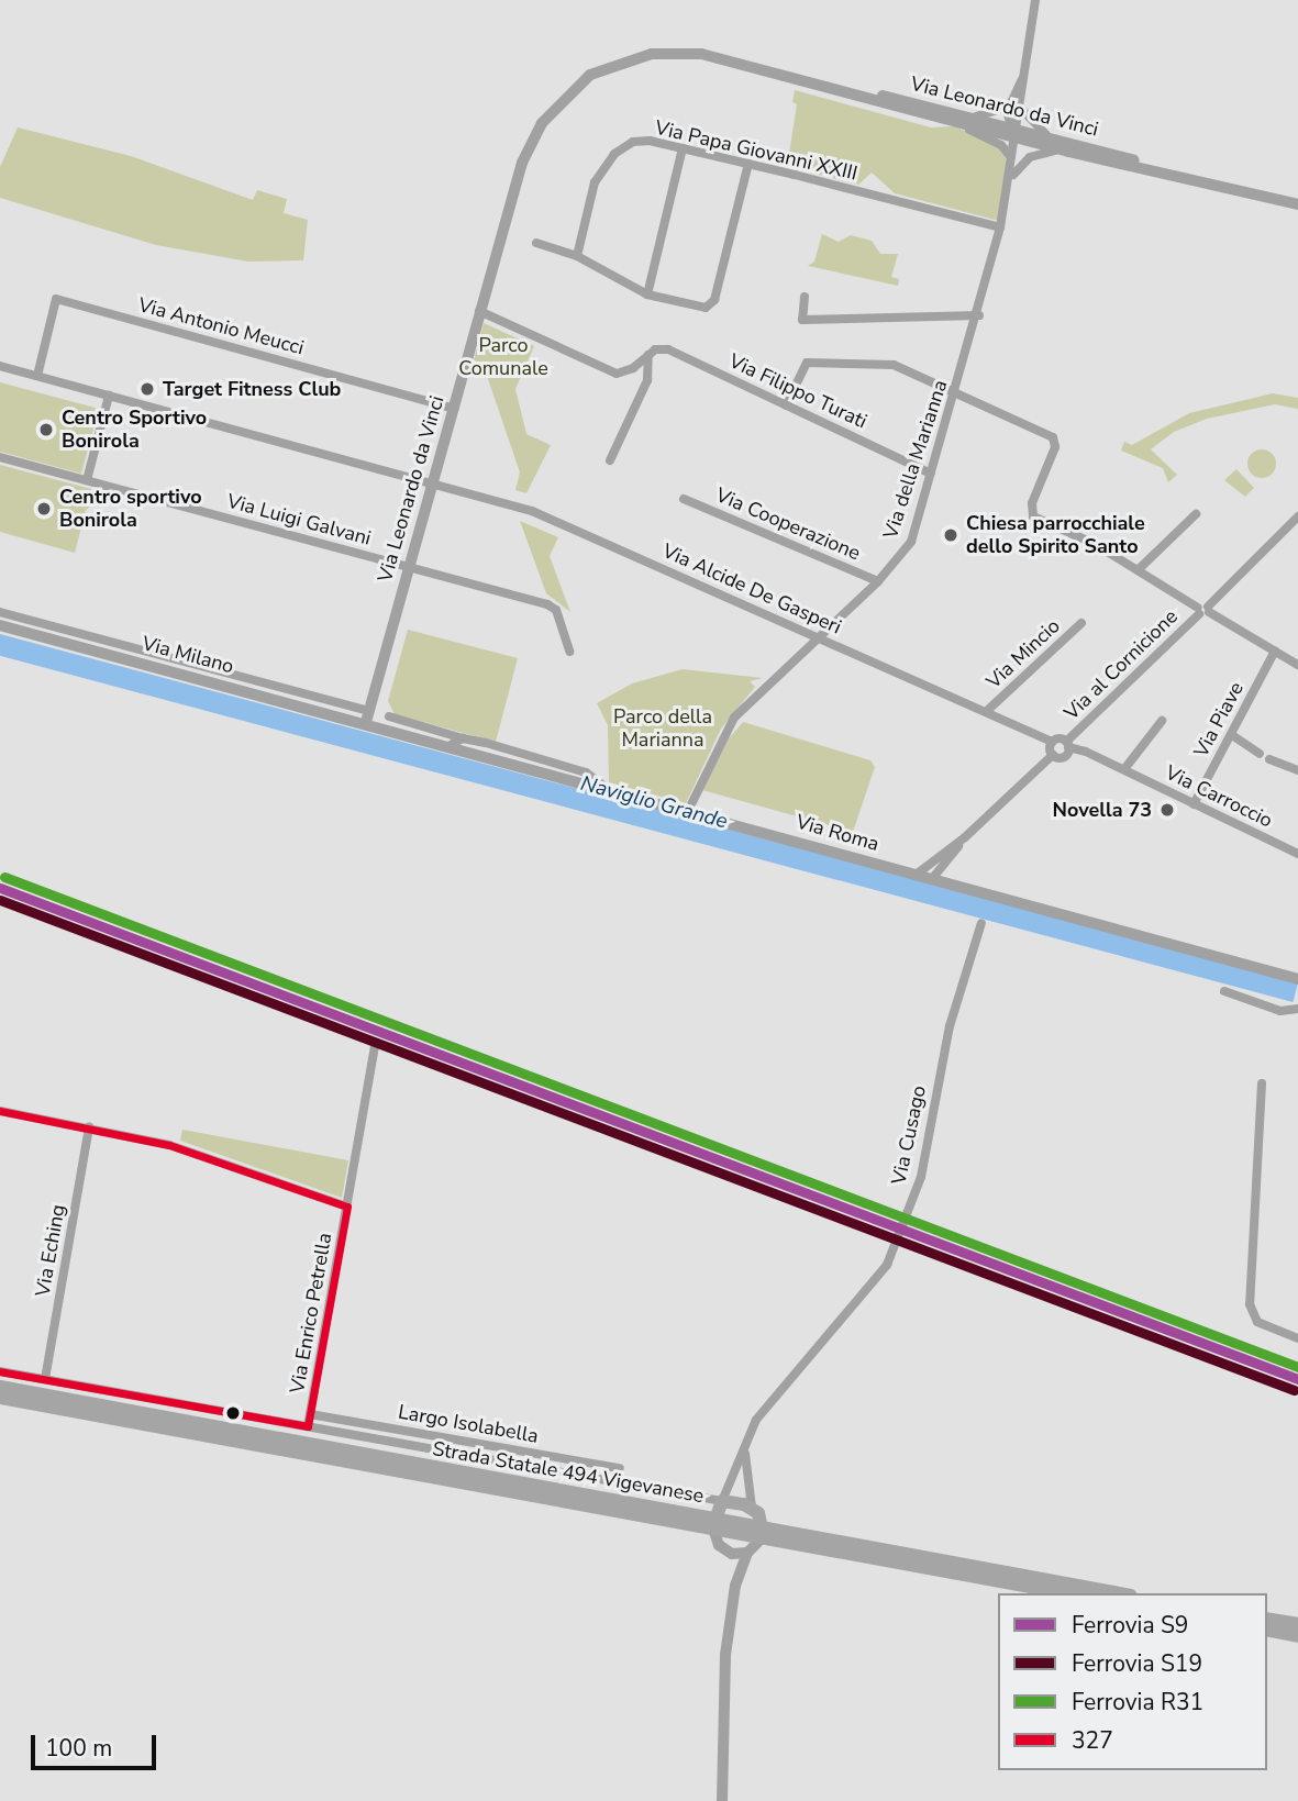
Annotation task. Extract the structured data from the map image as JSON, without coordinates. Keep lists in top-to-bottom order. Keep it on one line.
{"streets":{"main road":["Via Leonardo da Vinci","Via Milano","Via Roma","Strada Statale 494 Vigevanese"],"street":["Via Papa Giovanni XXIII","Via Antonio Meucci","Via Filippo Turati","Via della Marianna","Via Luigi Galvani","Via Cooperazione","Via Alcide De Gasperi","Via Mincio","Via al Cornicione","Via Piave","Via Carroccio","Via Cusago","Via Eching","Via Enrico Petrella","Largo Isolabella"]},"crossings":[["Via Leonardo da Vinci","Via Antonio Meucci"],["Via Leonardo da Vinci","Via della Marianna"],["Via Leonardo da Vinci","Via Luigi Galvani"],["Via Leonardo da Vinci","Via Alcide De Gasperi"],["Via Leonardo da Vinci","Via Milano"],["Via Leonardo da Vinci","Via Roma"],["Via Papa Giovanni XXIII","Via della Marianna"],["Via Antonio Meucci","Via Alcide De Gasperi"],["Via Filippo Turati","Via della Marianna"],["Via della Marianna","Via Cooperazione"],["Via della Marianna","Via Alcide De Gasperi"],["Via della Marianna","Via Roma"],["Via Alcide De Gasperi","Via Mincio"],["Via Milano","Via Roma"],["Via al Cornicione","Via Carroccio"],["Via Piave","Via Carroccio"],["Via Enrico Petrella","Largo Isolabella"]],"water":["Naviglio Grande"],"parks":["Parco Comunale","Parco della Marianna"],"places":["Target Fitness Club","Centro Sportivo Bonirola","Centro sportivo Bonirola","Chiesa parrocchiale dello Spirito Santo","Novella 73"],"lines":["rail line R31","rail line S9","rail line S19","transit line 327"],"legend":["Ferrovia S9","Ferrovia S19","Ferrovia R31","327"],"scale_bar":"100 m"}
